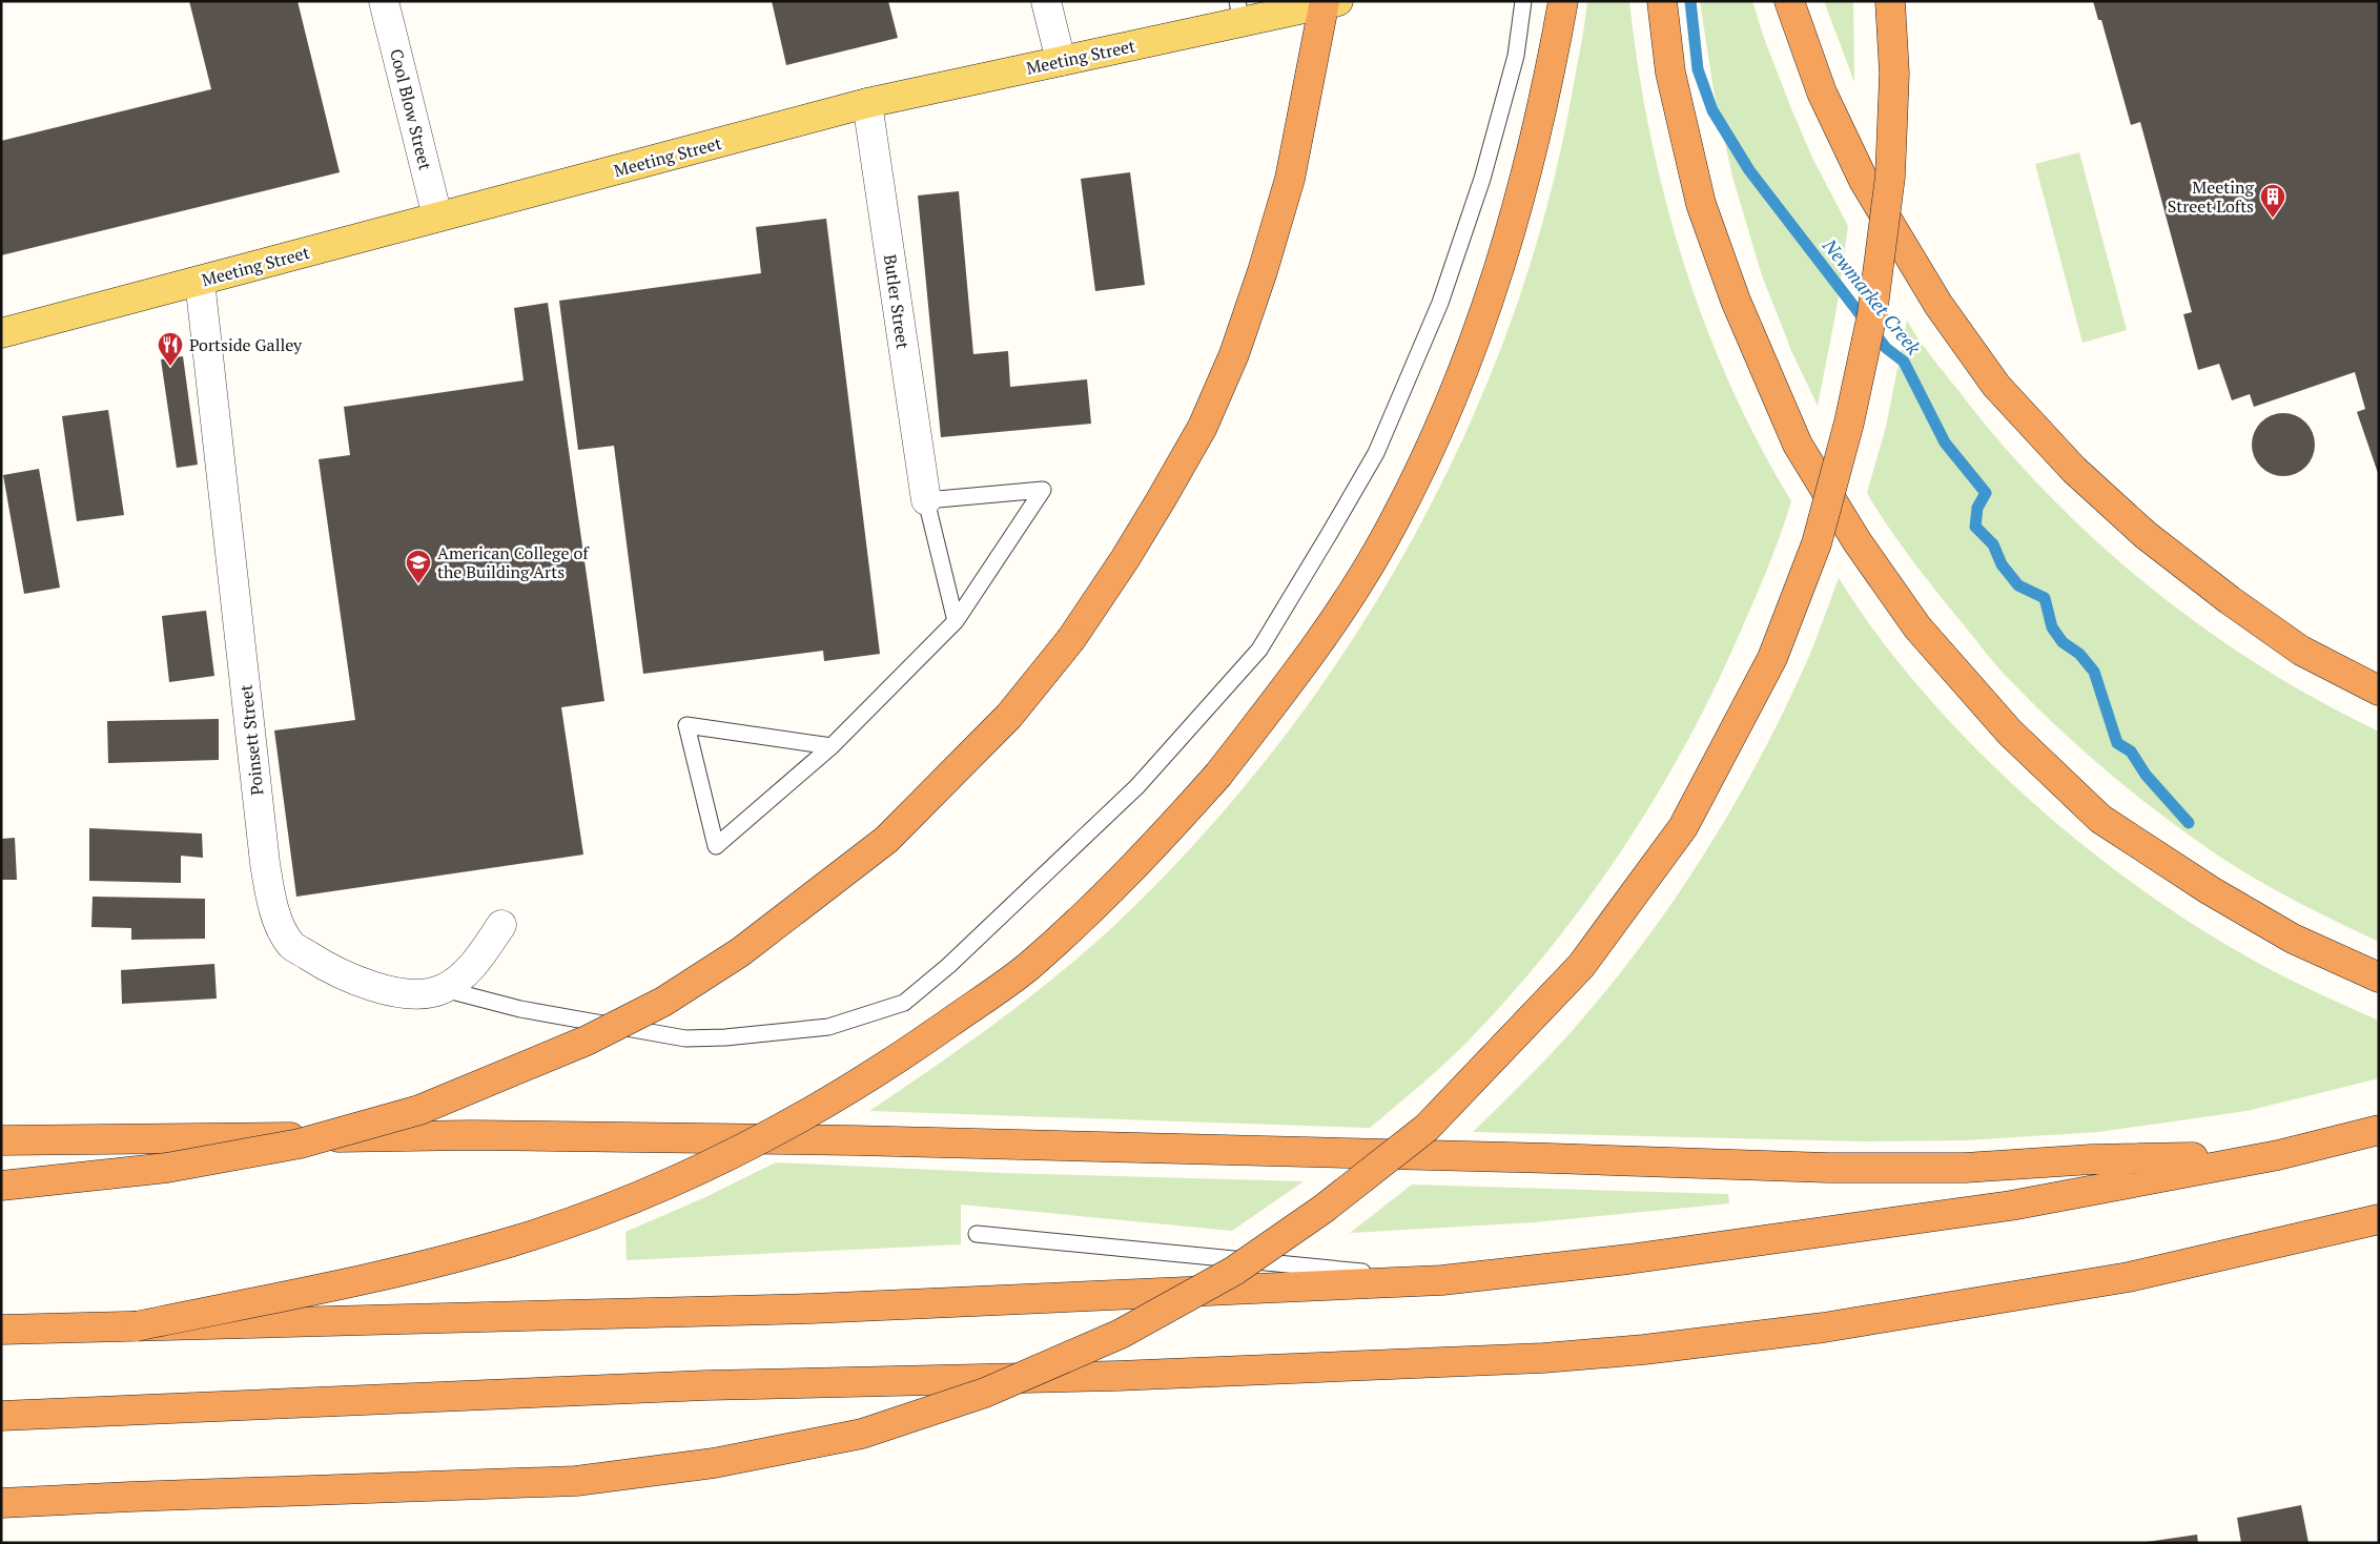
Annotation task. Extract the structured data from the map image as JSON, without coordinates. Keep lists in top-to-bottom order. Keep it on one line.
{"streets":{"main road":["Meeting Street"],"street":["Cool Blow Street","Butler Street","Poinsett Street"]},"crossings":[["Meeting Street","Cool Blow Street"],["Meeting Street","Butler Street"],["Meeting Street","Poinsett Street"]],"water":["Newmarket Creek"],"places":{"building":["Meeting Street Lofts"],"restaurant":["Portside Galley"],"school or university":["American College of the Building Arts"]}}
